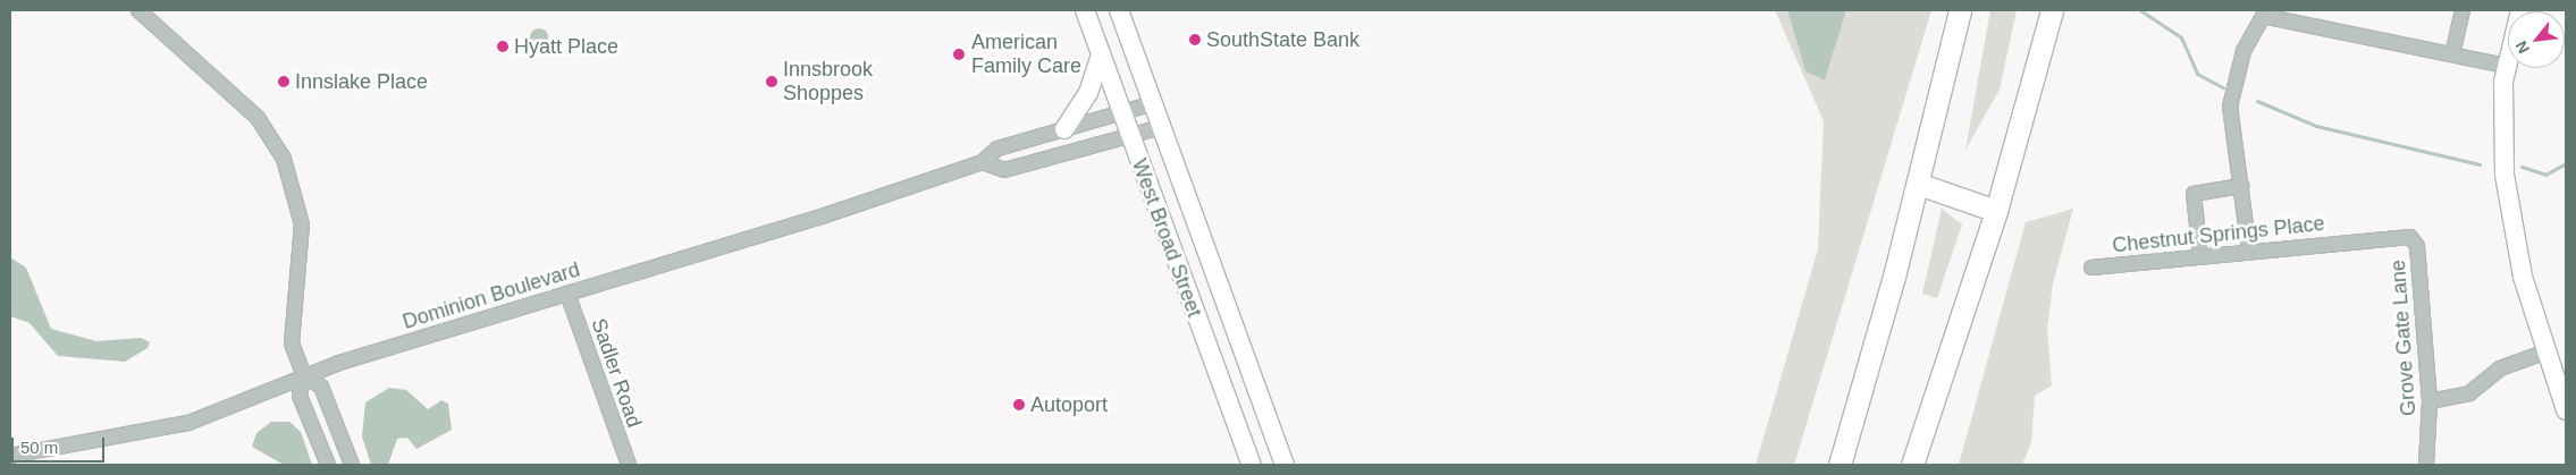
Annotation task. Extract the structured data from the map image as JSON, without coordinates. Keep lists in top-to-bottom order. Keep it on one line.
{"streets":{"main road":["West Broad Street"],"street":["Chestnut Springs Place","Dominion Boulevard","Grove Gate Lane","Sadler Road"]},"crossings":[["Chestnut Springs Place","Grove Gate Lane"],["West Broad Street","Dominion Boulevard"],["Dominion Boulevard","Sadler Road"]],"places":["SouthState Bank","Hyatt Place","American Family Care","Innslake Place","Innsbrook Shoppes","Autoport"],"scale_bar":"50 m","north":"bottom left"}
